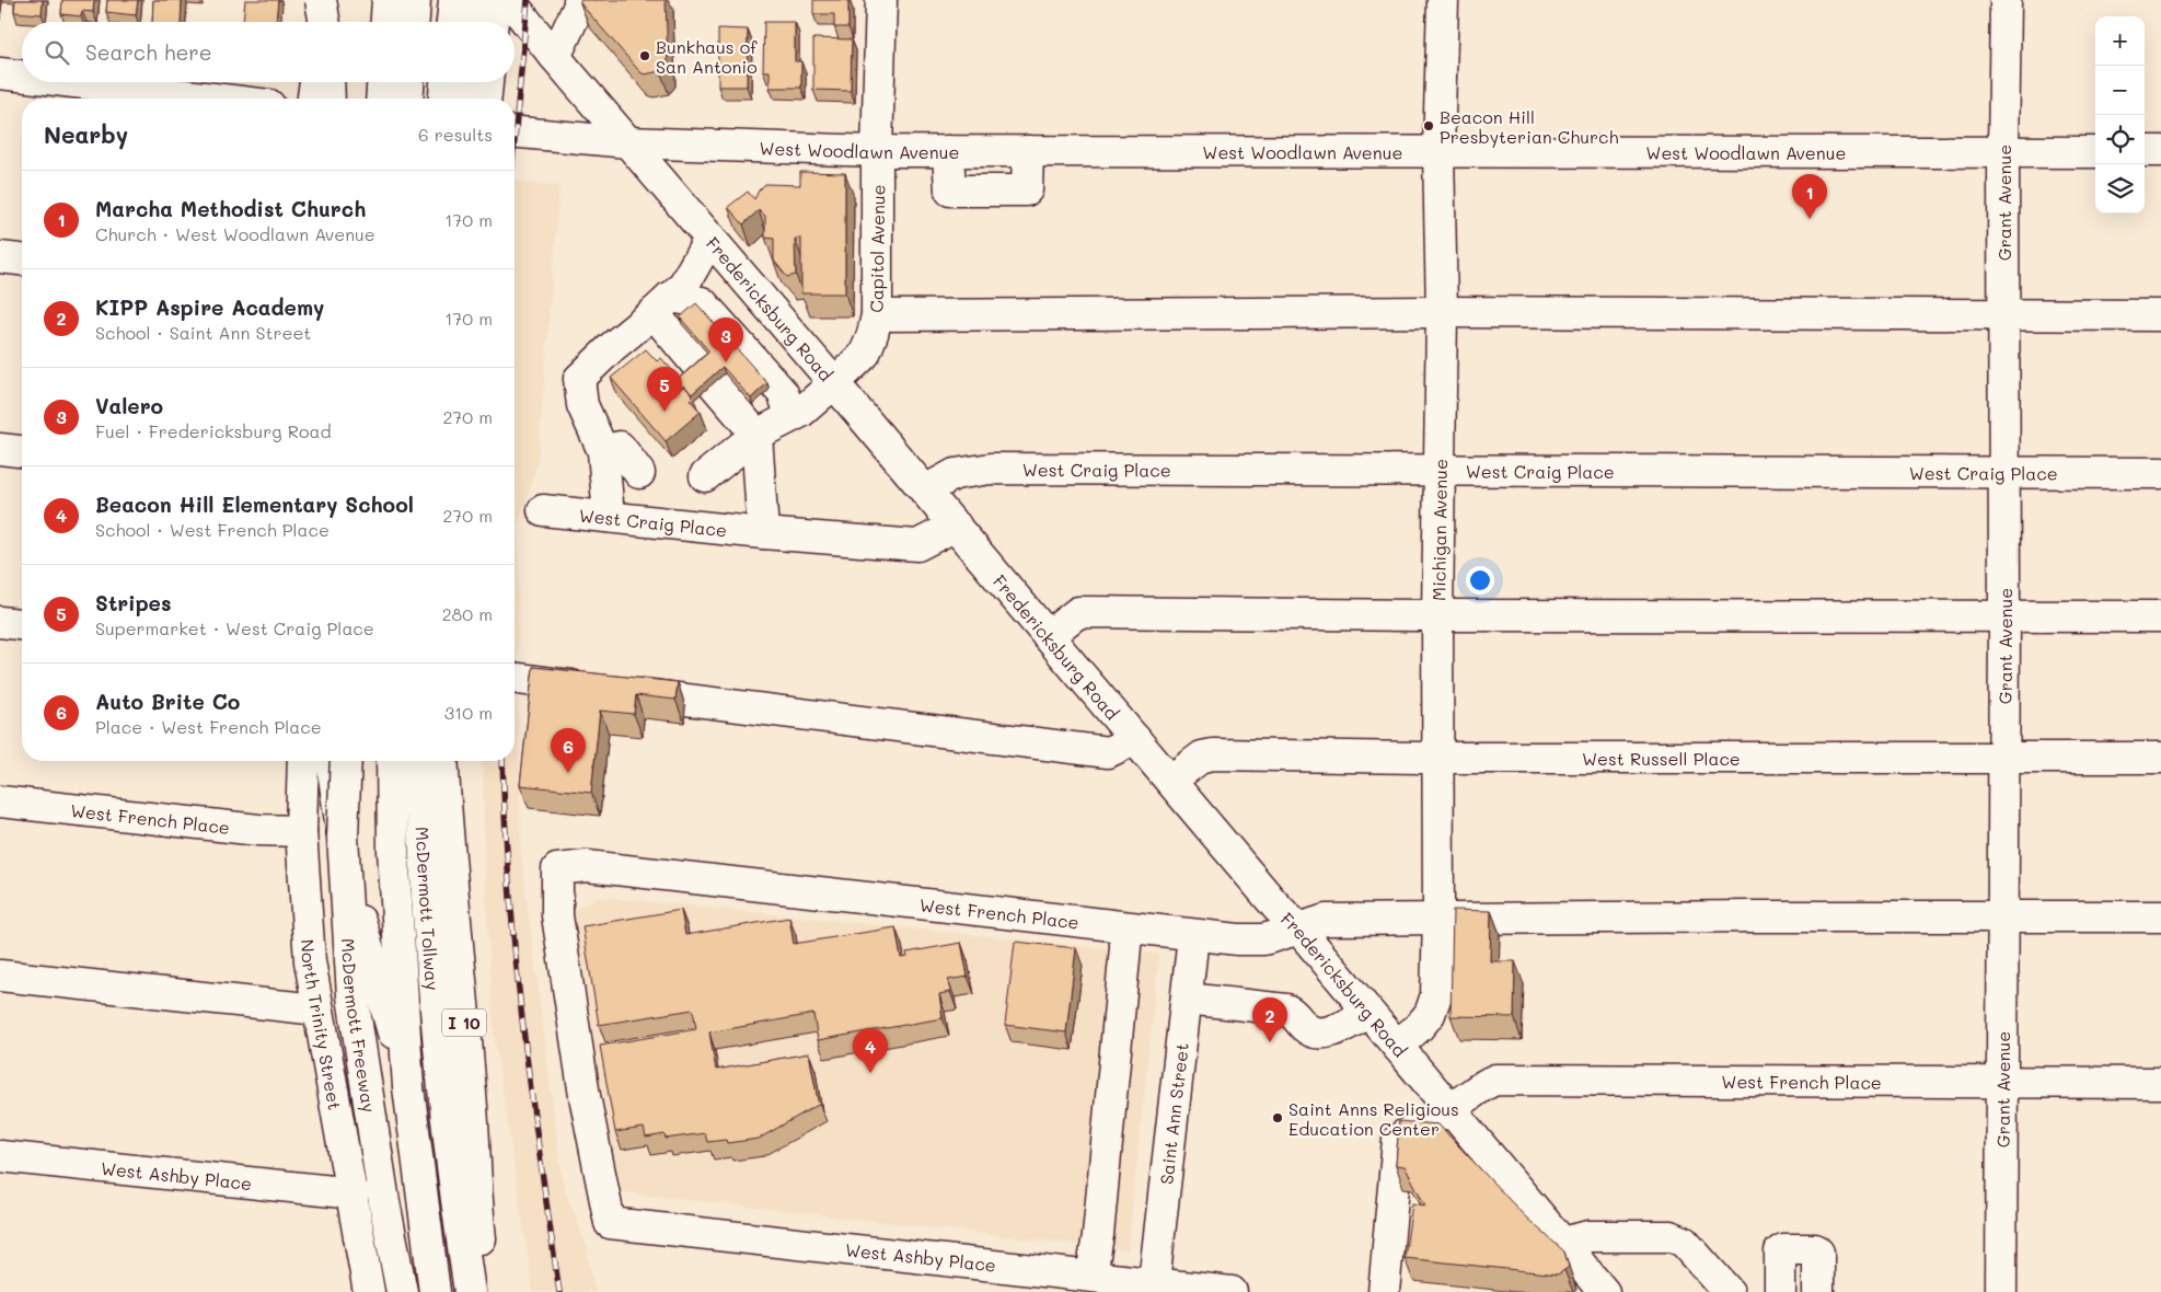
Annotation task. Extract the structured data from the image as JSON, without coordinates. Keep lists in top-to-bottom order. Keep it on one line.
{"streets":{"main road":["West Woodlawn Avenue","Grant Avenue","Capitol Avenue","Fredericksburg Road","West Craig Place","Michigan Avenue","West Russell Place","West French Place","McDermott Tollway","I 10","North Trinity Street","McDermott Freeway","Saint Ann Street","West Ashby Place"]},"crossings":[["West Woodlawn Avenue","Grant Avenue"],["West Woodlawn Avenue","Capitol Avenue"],["West Woodlawn Avenue","Fredericksburg Road"],["West Woodlawn Avenue","Michigan Avenue"],["Grant Avenue","West Craig Place"],["Grant Avenue","West Russell Place"],["Grant Avenue","West French Place"],["Capitol Avenue","Fredericksburg Road"],["Fredericksburg Road","West Craig Place"],["Fredericksburg Road","Michigan Avenue"],["Fredericksburg Road","West Russell Place"],["Fredericksburg Road","West French Place"],["West Craig Place","Michigan Avenue"],["Michigan Avenue","West Russell Place"],["Michigan Avenue","West French Place"],["West French Place","North Trinity Street"],["West French Place","Saint Ann Street"],["West French Place","West Ashby Place"],["North Trinity Street","West Ashby Place"],["Saint Ann Street","West Ashby Place"]],"places":["Bunkhaus of San Antonio","Beacon Hill Presbyterian Church","Saint Anns Religious Education Center"],"page":{"map_buttons":["+","−"],"search":"Search here","heading":["Nearby","6 results"],"list":[{"mark":"1","name":"Marcha Methodist Church","note":"Church · West Woodlawn Avenue","value":"170 m"},{"mark":"2","name":"KIPP Aspire Academy","note":"School · Saint Ann Street","value":"170 m"},{"mark":"3","name":"Valero","note":"Fuel · Fredericksburg Road","value":"270 m"},{"mark":"4","name":"Beacon Hill Elementary School","note":"School · West French Place","value":"270 m"},{"mark":"5","name":"Stripes","note":"Supermarket · West Craig Place","value":"280 m"},{"mark":"6","name":"Auto Brite Co","note":"Place · West French Place","value":"310 m"}],"pins":["1","3","5","6","2","4"]}}
